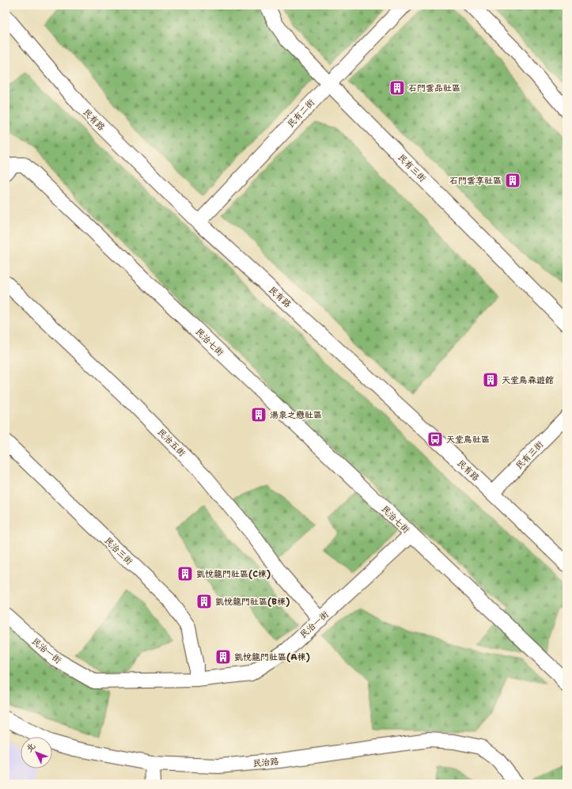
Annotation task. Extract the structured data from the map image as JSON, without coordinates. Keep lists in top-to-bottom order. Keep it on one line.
{"streets":{"street":["民有二街","民有路","民有三街","民治七街","民治五街","民治三街","民治一街","民治路"]},"crossings":[["民有二街","民有路"],["民有二街","民有三街"],["民有路","民有三街"],["民治七街","民治一街"],["民治五街","民治一街"],["民治三街","民治一街"]],"places":{"building":["石門雲品社區","石門雲享社區","天堂鳥森遊館","湯泉之戀社區","凱悅龍門社區(C棟)","凱悅龍門社區(B棟)","凱悅龍門社區(A棟)"],"bus stop":["天堂鳥社區"]},"north":"top left"}
